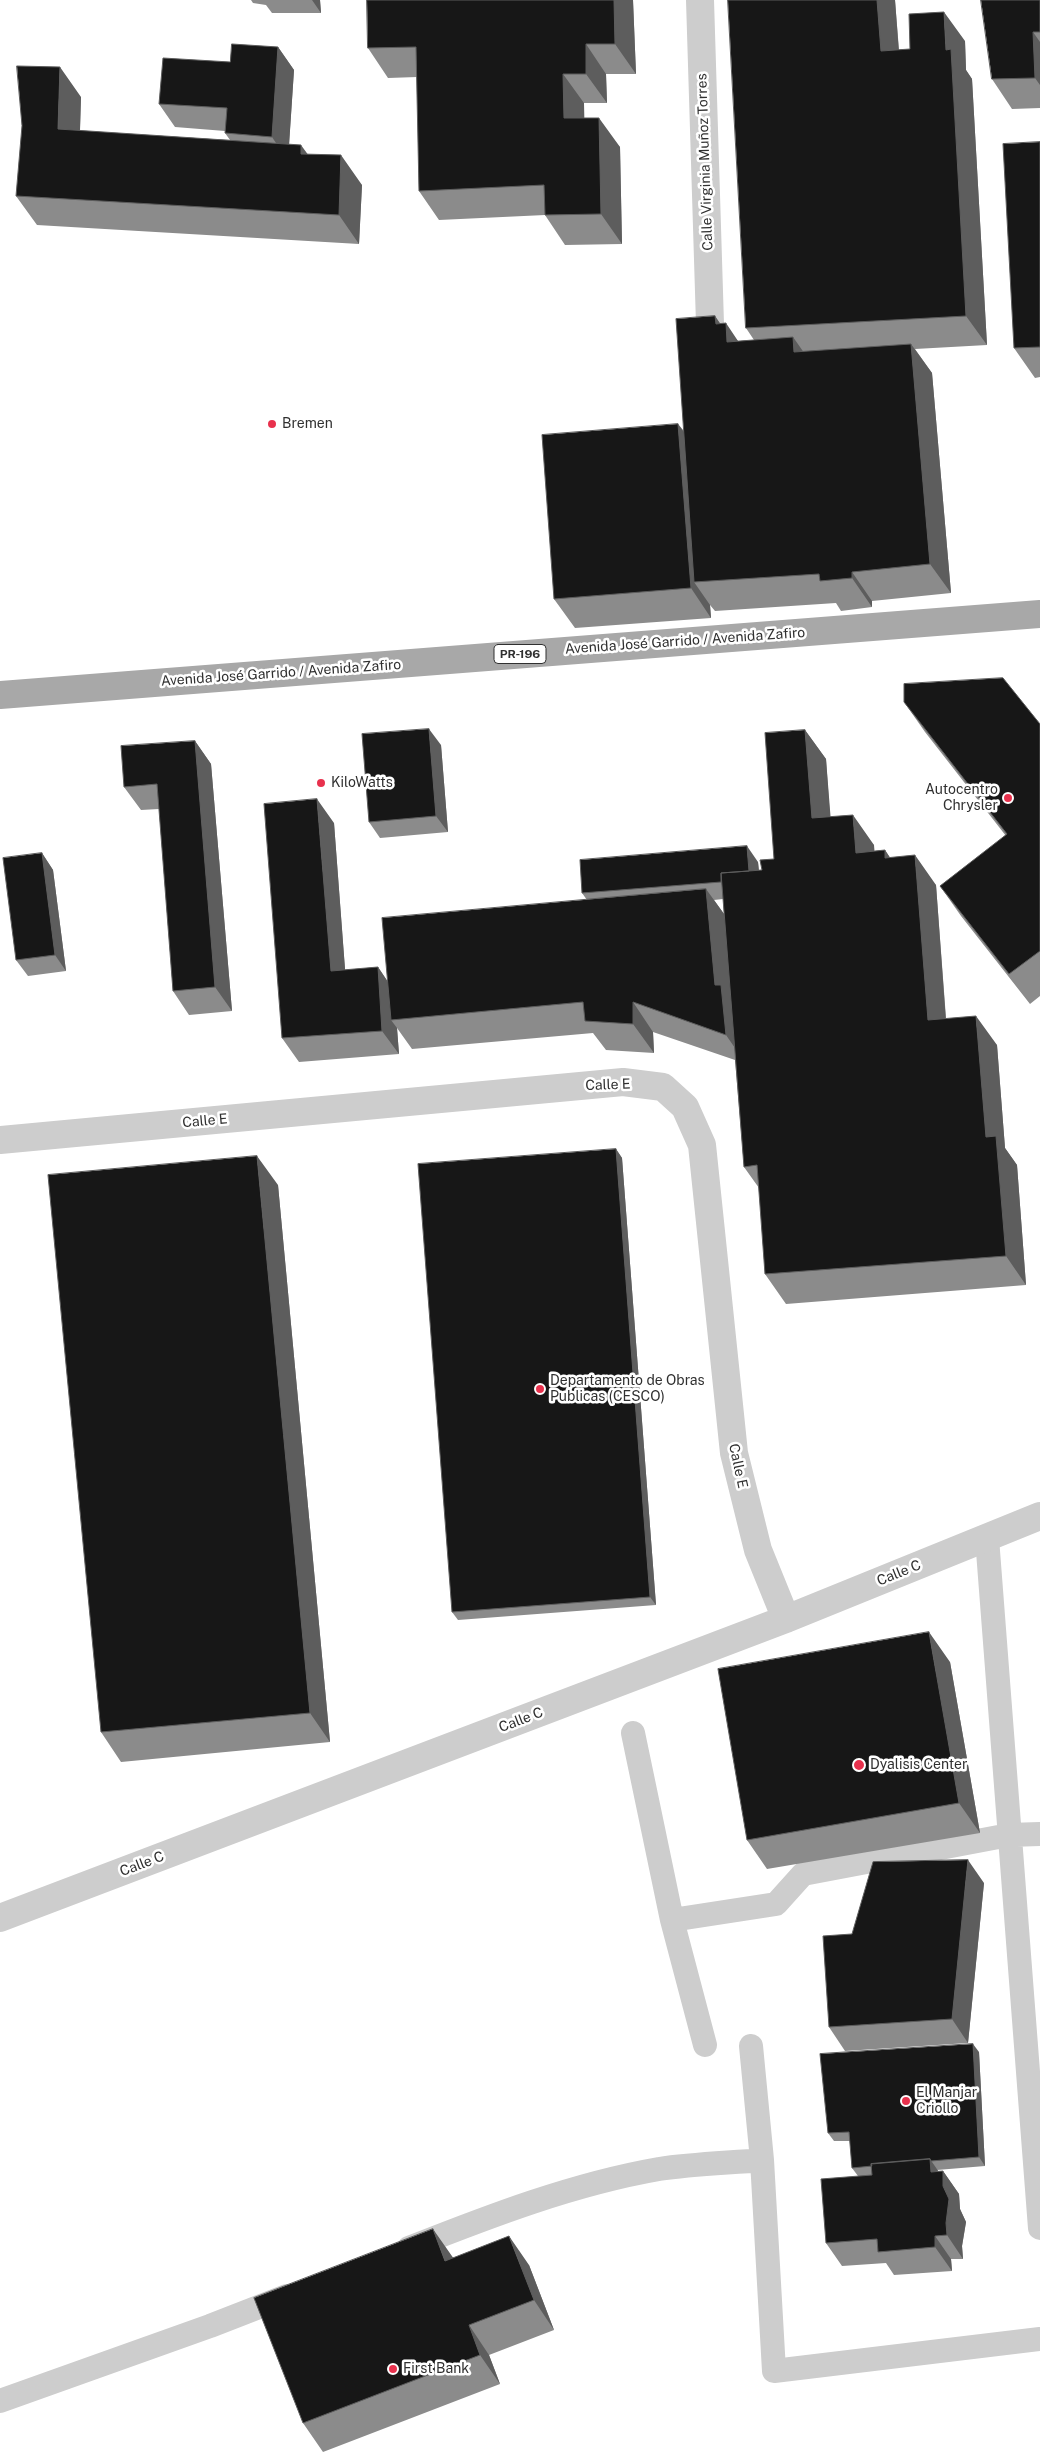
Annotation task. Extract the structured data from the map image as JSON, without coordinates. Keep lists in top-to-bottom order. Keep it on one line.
{"streets":{"main road":["Avenida José Garrido / Avenida Zafiro","PR-196"],"street":["Calle Virginia Muñoz Torres","Calle E","Calle C"]},"crossings":[["Calle E","Calle C"]],"places":["Bremen","KiloWatts","Autocentro Chrysler","Departamento de Obras Publicas (CESCO)","Dyalisis Center","El Manjar Criollo","First Bank"]}
